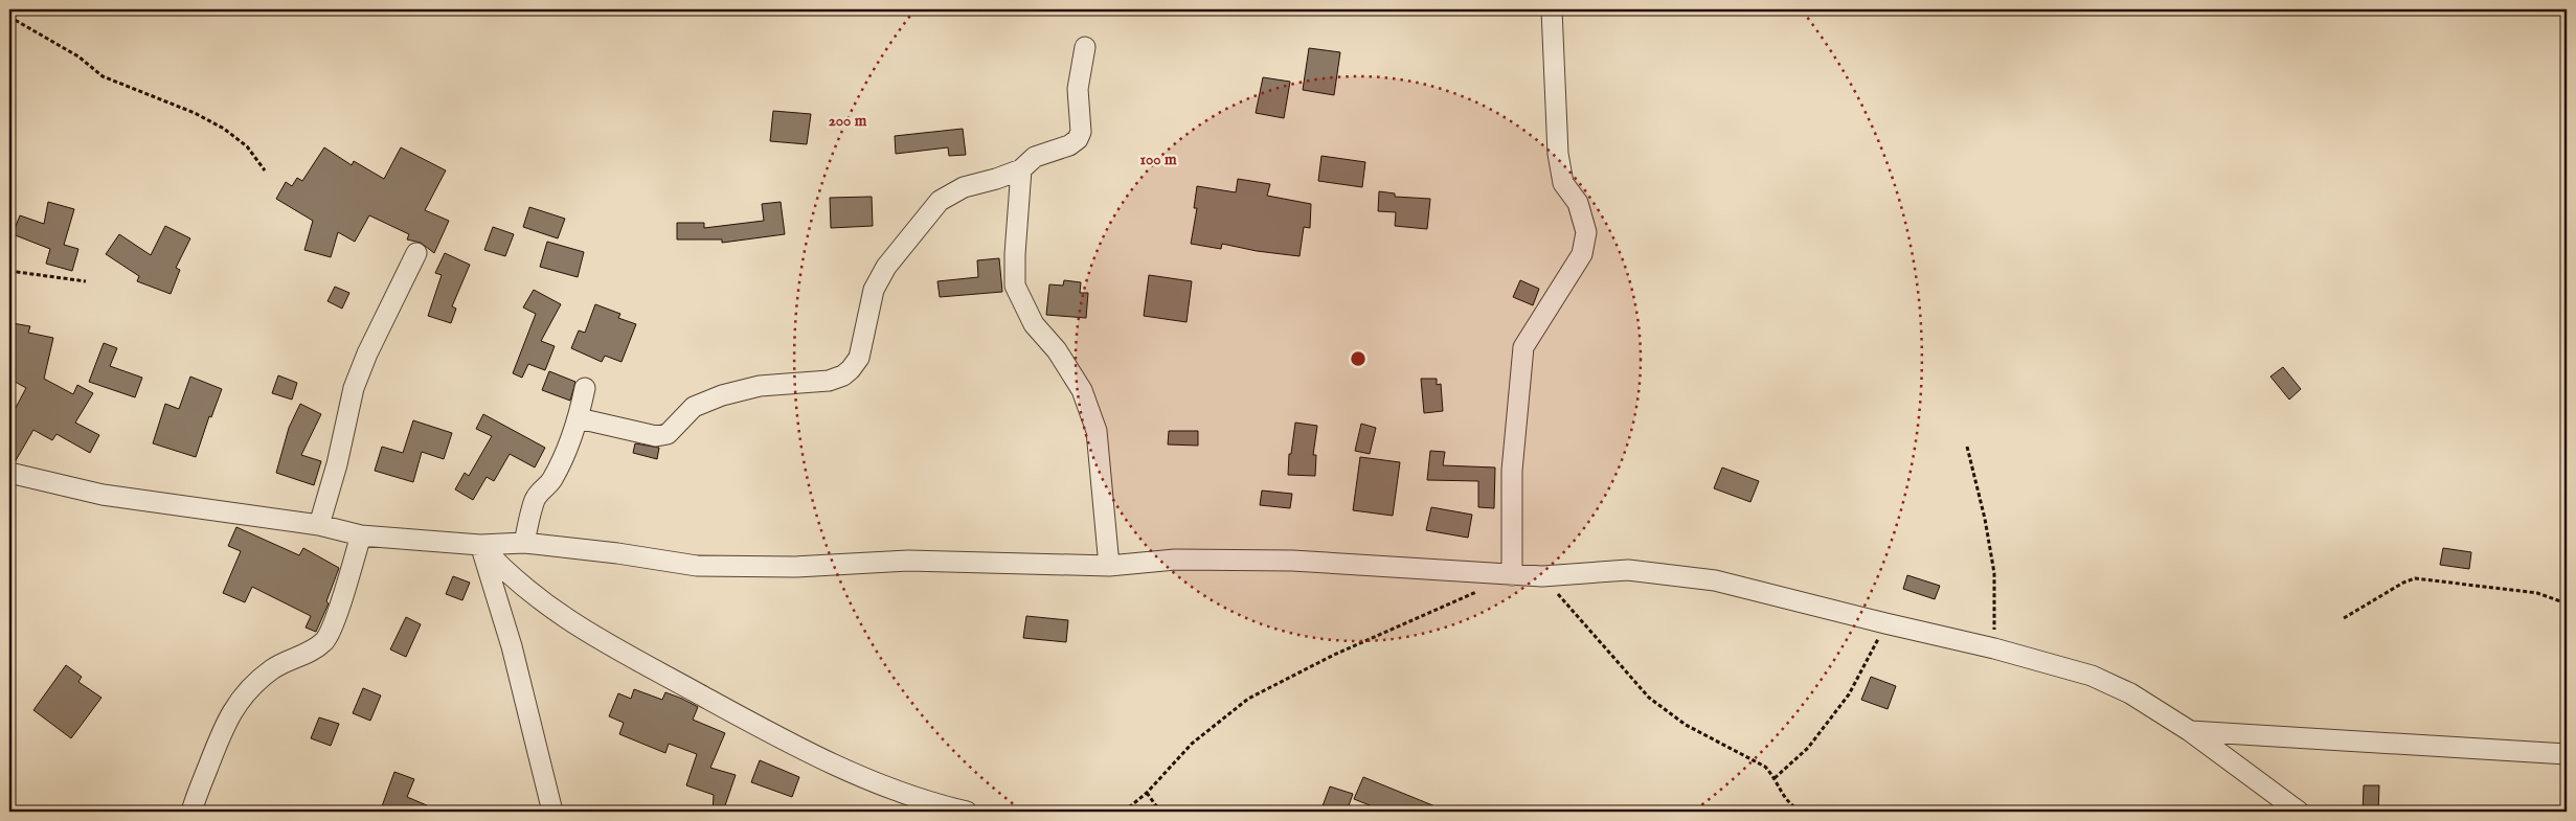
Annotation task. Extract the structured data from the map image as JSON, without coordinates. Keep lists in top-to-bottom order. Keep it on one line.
{"rings":["200 m","100 m"]}
